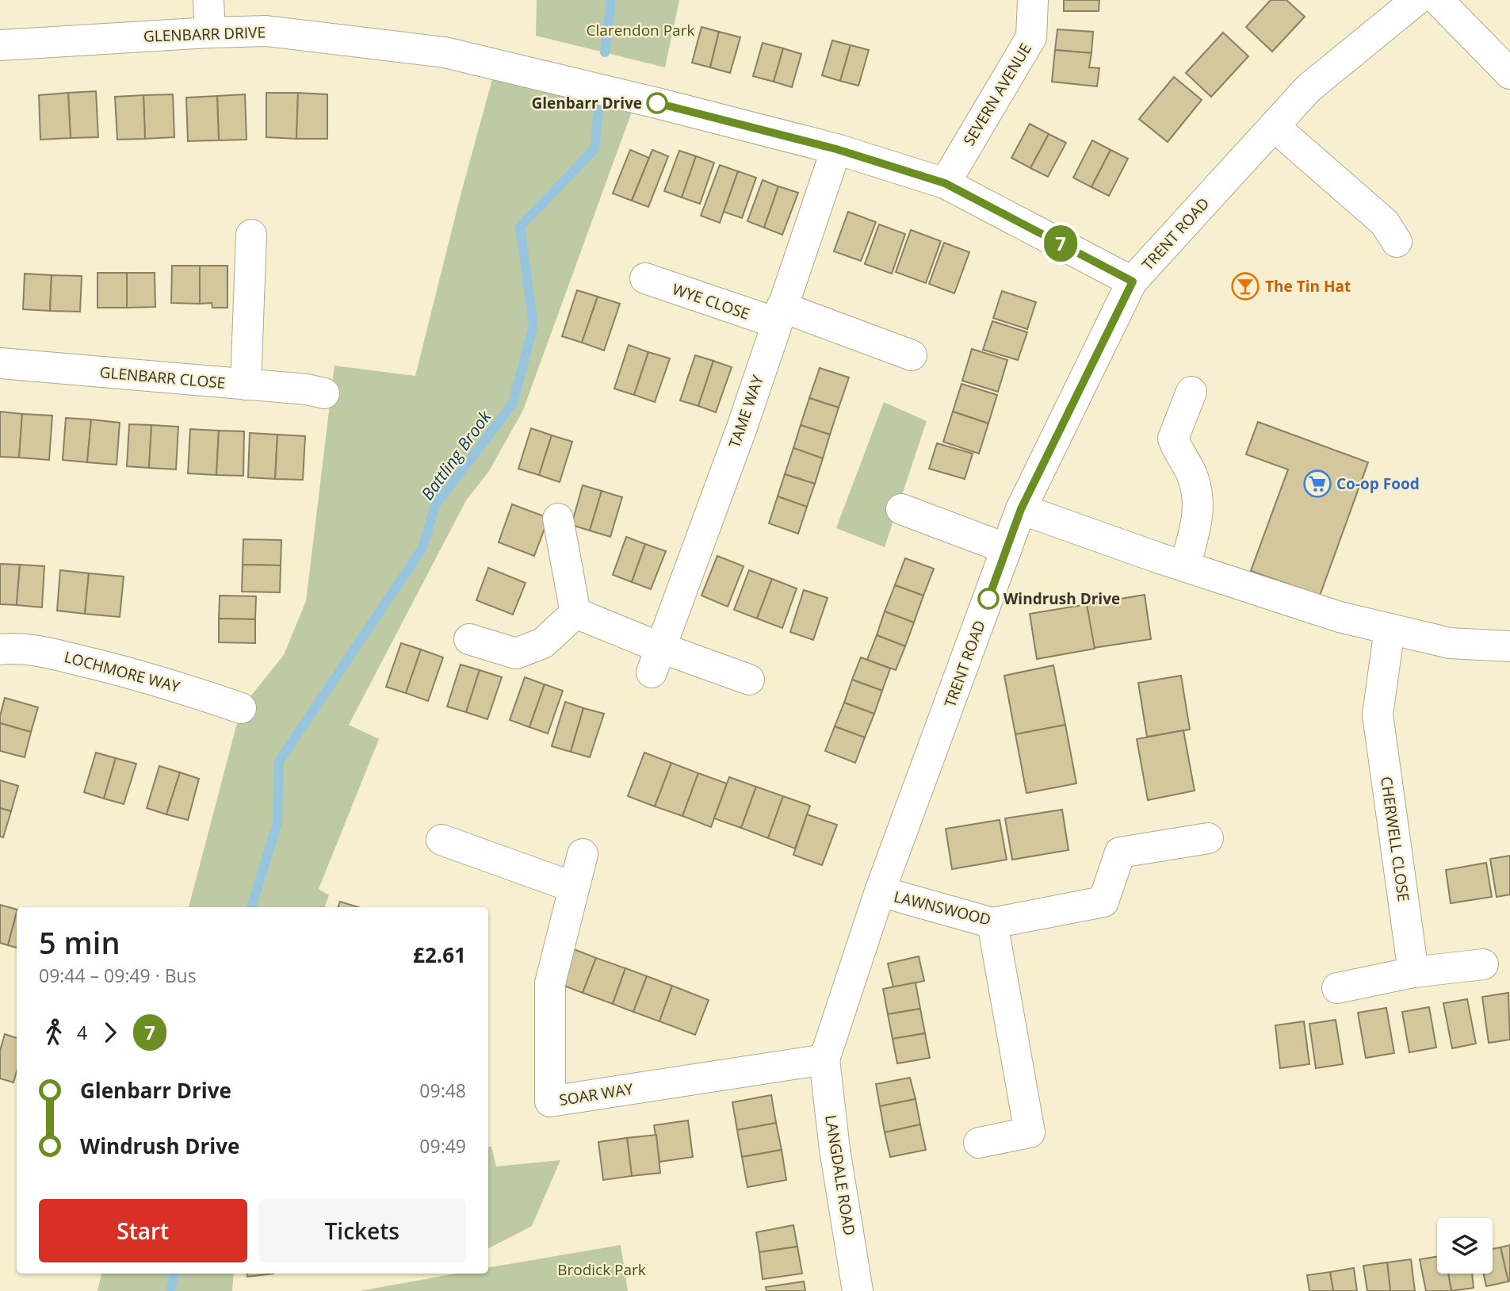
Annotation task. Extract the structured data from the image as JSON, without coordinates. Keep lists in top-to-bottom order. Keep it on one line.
{"streets":{"street":["GLENBARR DRIVE","SEVERN AVENUE","TRENT ROAD","WYE CLOSE","GLENBARR CLOSE","TAME WAY","LOCHMORE WAY","CHERWELL CLOSE","LAWNSWOOD","SOAR WAY","LANGDALE ROAD"]},"crossings":[["GLENBARR DRIVE","SEVERN AVENUE"],["GLENBARR DRIVE","TRENT ROAD"],["GLENBARR DRIVE","TAME WAY"],["TRENT ROAD","LAWNSWOOD"],["TRENT ROAD","SOAR WAY"],["TRENT ROAD","LANGDALE ROAD"],["WYE CLOSE","TAME WAY"],["SOAR WAY","LANGDALE ROAD"]],"water":["Battling Brook"],"parks":["Clarendon Park","Brodick Park"],"places":{"other":["Glenbarr Drive","Windrush Drive"],"bar":["The Tin Hat"],"supermarket":["Co-op Food"]},"lines":["bus line 7"],"page":{"on_map":"7","heading":["5 min","09:44 – 09:49 · Bus","£2.61"],"legs":["4","7"],"list":[{"name":"Glenbarr Drive","value":"09:48"},{"name":"Windrush Drive","value":"09:49"}],"buttons":["Start","Tickets"]}}
